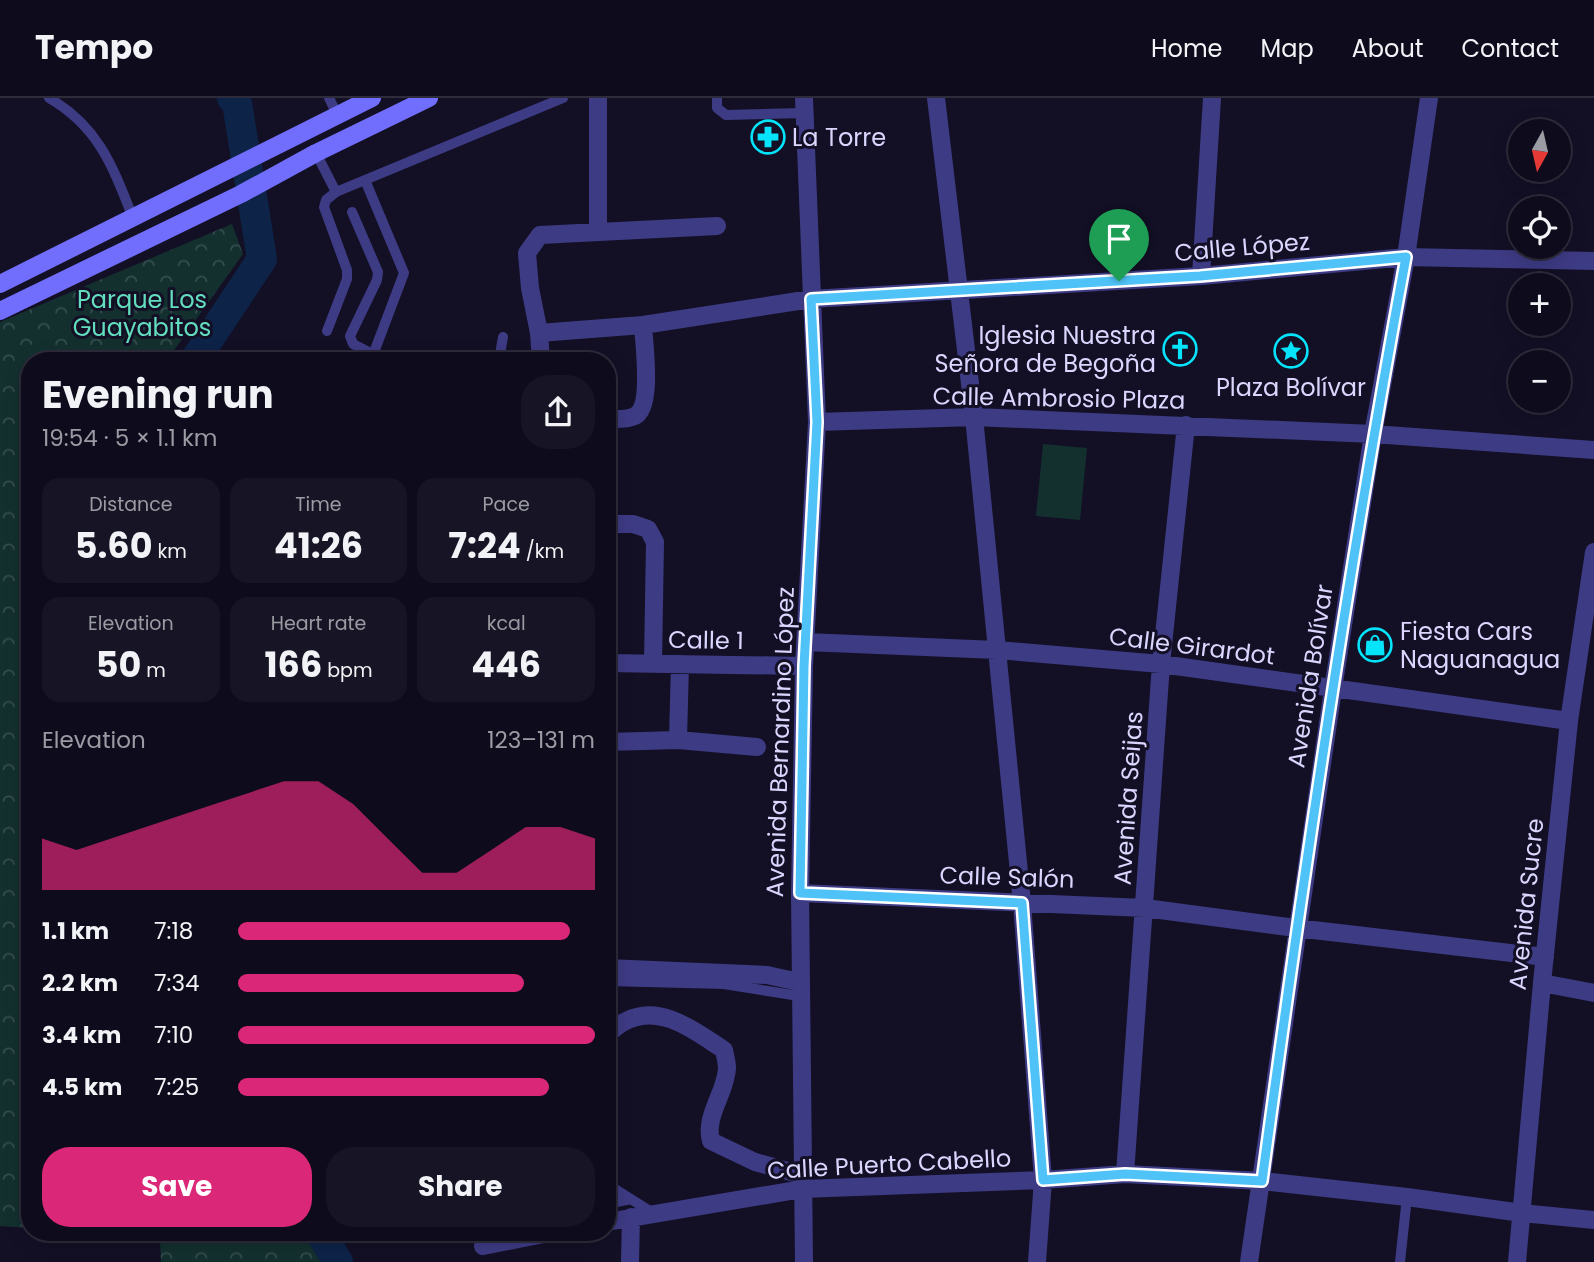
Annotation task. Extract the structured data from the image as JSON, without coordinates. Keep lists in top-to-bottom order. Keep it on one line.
{"streets":{"street":["Calle López","Calle Ambrosio Plaza","Calle 1","Calle Girardot","Avenida Bolívar","Avenida Bernardino López","Avenida Seijas","Calle Salón","Avenida Sucre","Calle Puerto Cabello"]},"crossings":[["Calle López","Avenida Bolívar"],["Calle López","Avenida Bernardino López"],["Calle Ambrosio Plaza","Avenida Bolívar"],["Calle Ambrosio Plaza","Avenida Bernardino López"],["Calle Ambrosio Plaza","Avenida Seijas"],["Calle 1","Avenida Bernardino López"],["Calle Girardot","Avenida Bolívar"],["Calle Girardot","Avenida Bernardino López"],["Calle Girardot","Avenida Seijas"],["Calle Girardot","Avenida Sucre"],["Avenida Bolívar","Calle Salón"],["Avenida Bolívar","Calle Puerto Cabello"],["Avenida Bernardino López","Calle Salón"],["Avenida Bernardino López","Calle Puerto Cabello"],["Avenida Seijas","Calle Salón"],["Avenida Seijas","Calle Puerto Cabello"],["Calle Salón","Avenida Sucre"],["Avenida Sucre","Calle Puerto Cabello"]],"parks":["Parque Los Guayabitos"],"places":{"pharmacy":["La Torre"],"church":["Iglesia Nuestra Señora de Begoña"],"place":["Plaza Bolívar"],"shop":["Fiesta Cars Naguanagua"]},"north":"bottom","page":{"header":"Tempo","nav":["Home","Map","About","Contact"],"map_buttons":["+","−"],"heading":["Evening run","19:54 · 5 × 1.1 km"],"stats":[["Distance","5.60 km"],["Time","41:26"],["Pace","7:24 /km"],["Elevation","50 m"],["Heart rate","166 bpm"],["kcal","446"]],"chart":["Elevation","123–131 m"],"list":[{"name":"1.1 km","note":"7:18"},{"name":"2.2 km","note":"7:34"},{"name":"3.4 km","note":"7:10"},{"name":"4.5 km","note":"7:25"}],"buttons":["Save","Share"]}}
